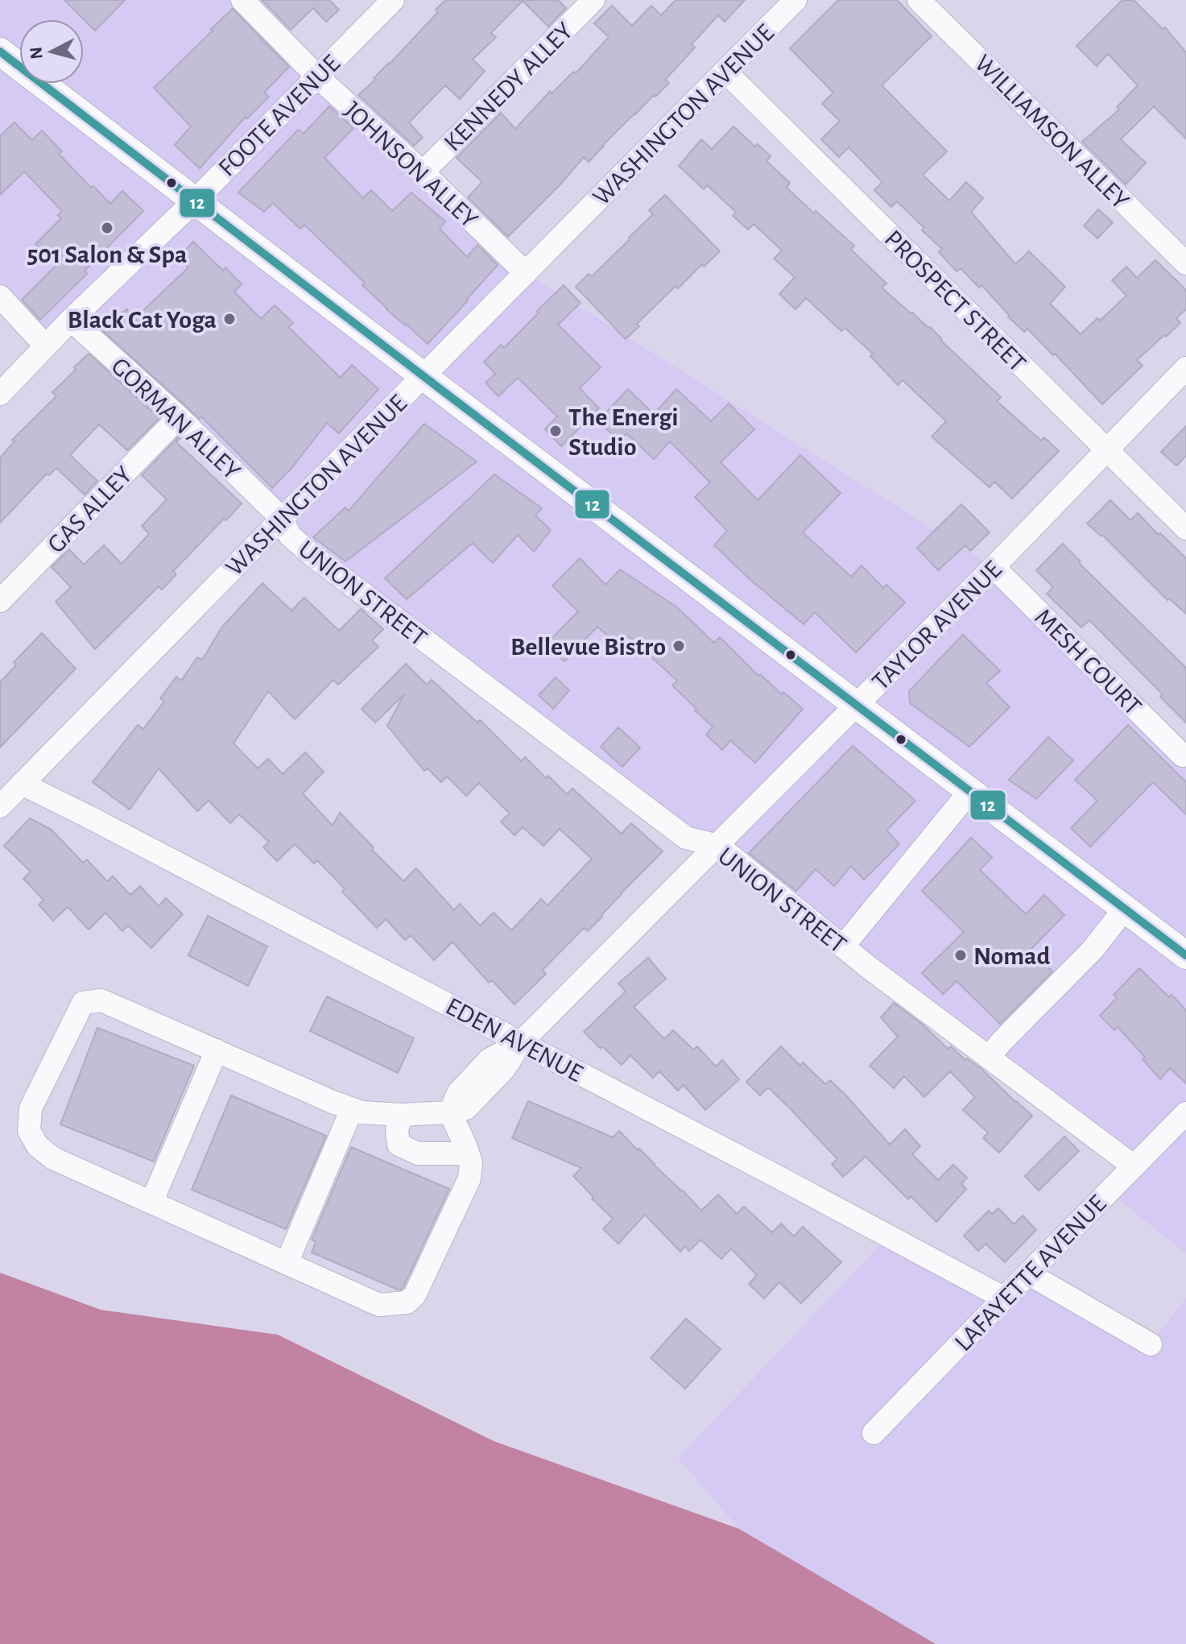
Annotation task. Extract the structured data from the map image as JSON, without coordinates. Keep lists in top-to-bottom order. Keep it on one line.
{"streets":{"street":["KENNEDY ALLEY","WASHINGTON AVENUE","FOOTE AVENUE","WILLIAMSON ALLEY","JOHNSON ALLEY","PROSPECT STREET","GORMAN ALLEY","GAS ALLEY","UNION STREET","TAYLOR AVENUE","MESH COURT","EDEN AVENUE","LAFAYETTE AVENUE"]},"crossings":[["KENNEDY ALLEY","JOHNSON ALLEY"],["WASHINGTON AVENUE","JOHNSON ALLEY"],["WASHINGTON AVENUE","PROSPECT STREET"],["WASHINGTON AVENUE","GORMAN ALLEY"],["WASHINGTON AVENUE","UNION STREET"],["WASHINGTON AVENUE","EDEN AVENUE"],["FOOTE AVENUE","JOHNSON ALLEY"],["FOOTE AVENUE","GORMAN ALLEY"],["PROSPECT STREET","TAYLOR AVENUE"],["GORMAN ALLEY","GAS ALLEY"],["GORMAN ALLEY","UNION STREET"],["UNION STREET","TAYLOR AVENUE"],["UNION STREET","LAFAYETTE AVENUE"],["TAYLOR AVENUE","MESH COURT"],["TAYLOR AVENUE","EDEN AVENUE"],["EDEN AVENUE","LAFAYETTE AVENUE"]],"places":["501 Salon & Spa","Black Cat Yoga","The Energi Studio","Bellevue Bistro","Nomad"],"lines":["transit line 12"],"north":"left"}
